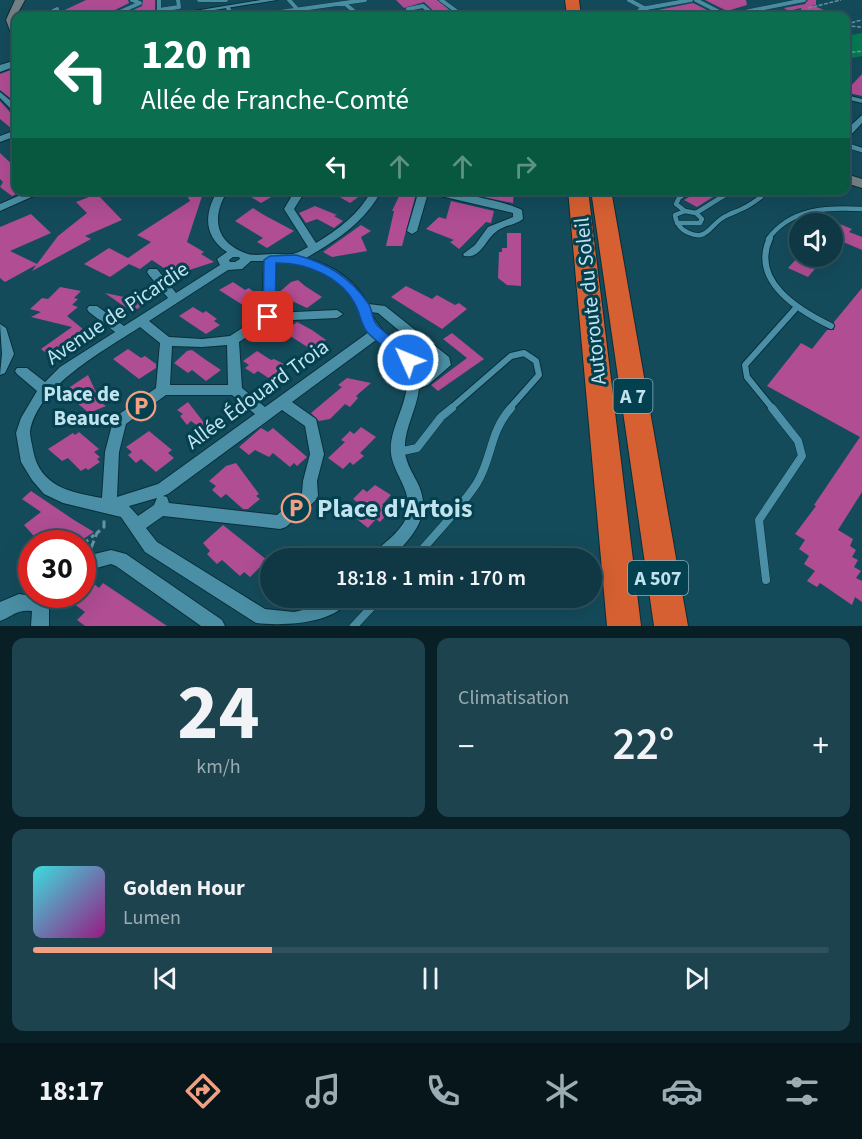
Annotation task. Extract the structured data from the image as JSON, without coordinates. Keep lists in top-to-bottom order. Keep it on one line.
{"streets":{"highway":["Autoroute du Soleil","A 7","A 507"],"street":["Avenue de Picardie","Allée Édouard Troia"]},"crossings":[["Autoroute du Soleil","A 507"],["Avenue de Picardie","Allée Édouard Troia"]],"places":{"parking":["Place de Beauce","Place d'Artois"]},"page":{"turn":["120 m","Allée de Franche-Comté"],"limit":"30","trip":"18:18 · 1 min · 170 m","tile":[["24","km/h"],"Climatisation"],"heat":["−","22°","+"],"song":["Golden Hour","Lumen"],"tabs":"18:17"}}
